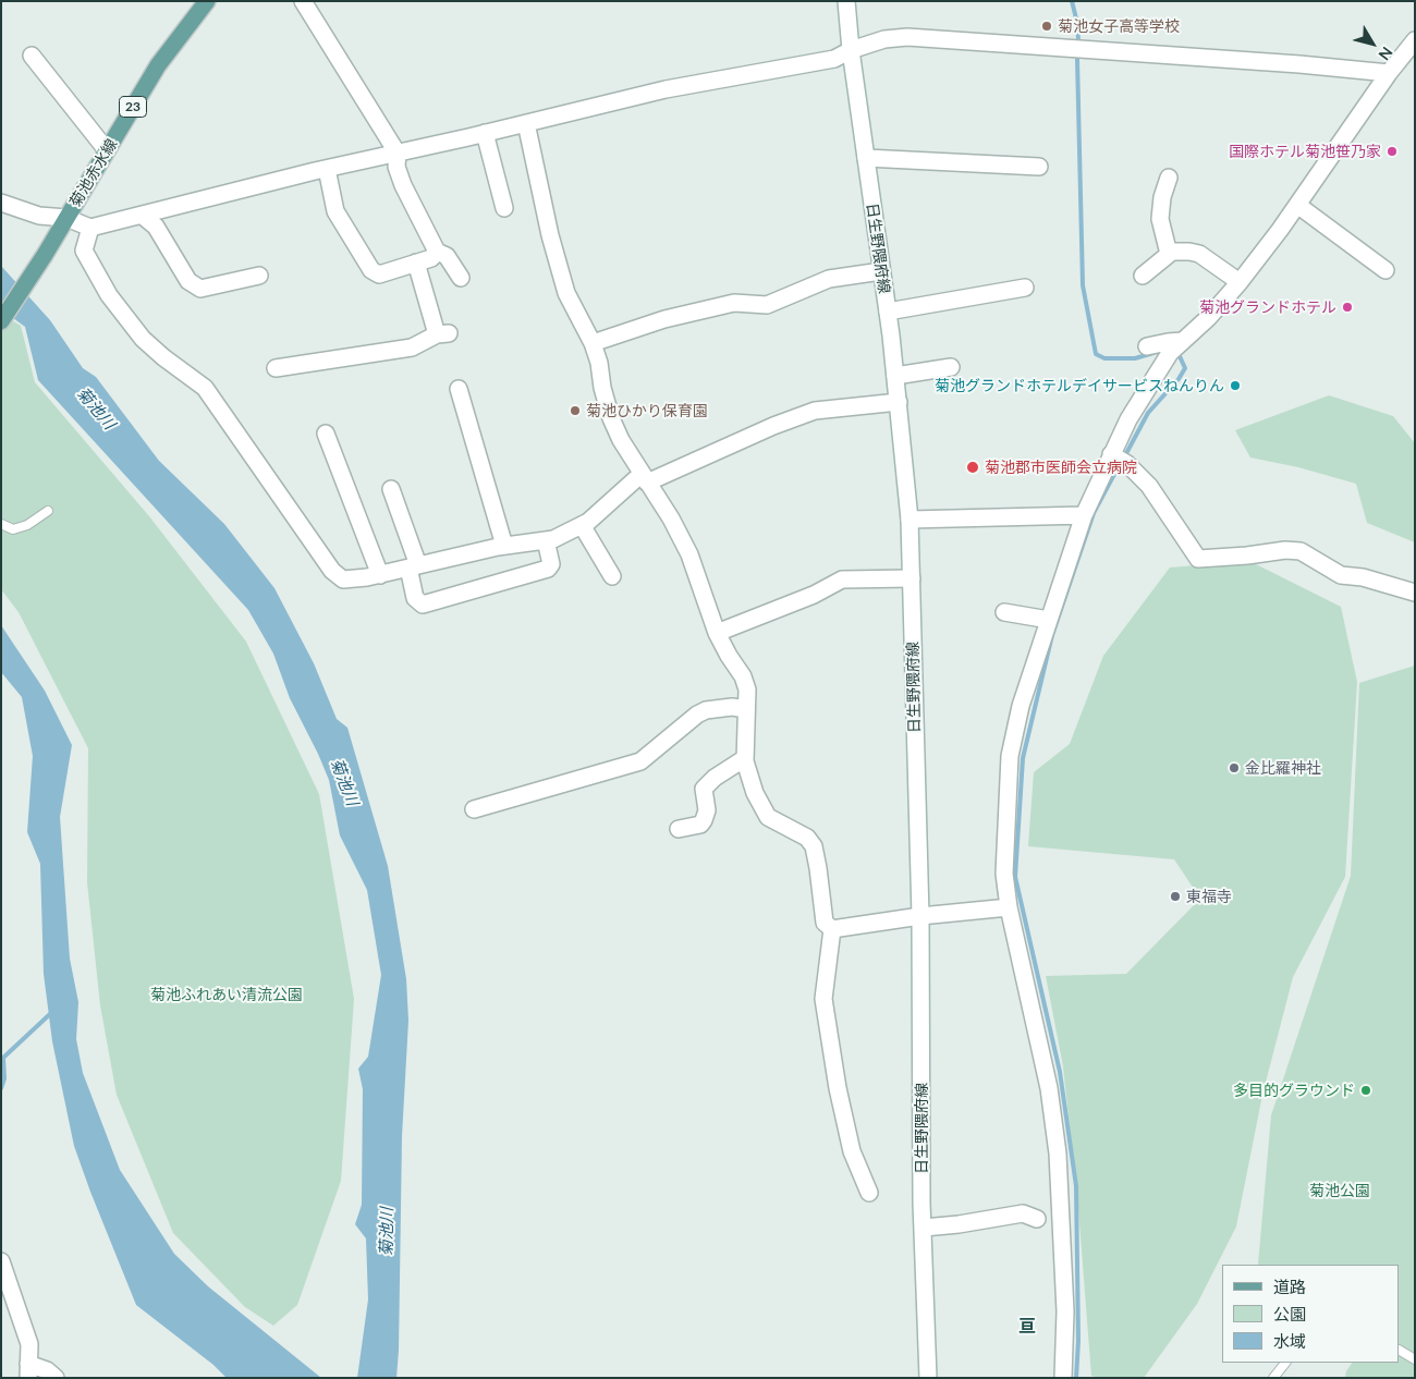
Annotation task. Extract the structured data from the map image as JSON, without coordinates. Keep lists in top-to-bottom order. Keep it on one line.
{"streets":{"main road":["23","菊池赤水線"],"street":["日生野隈府線"]},"districts":["亘"],"water":["菊池川"],"parks":["菊池ふれあい清流公園","菊池公園"],"places":["菊池女子高等学校","国際ホテル菊池笹乃家","菊池グランドホテル","菊池グランドホテルデイサービスねんりん","菊池ひかり保育園","菊池郡市医師会立病院","金比羅神社","東福寺","多目的グラウンド"],"legend":["道路","公園","水域"],"north":"bottom right"}
